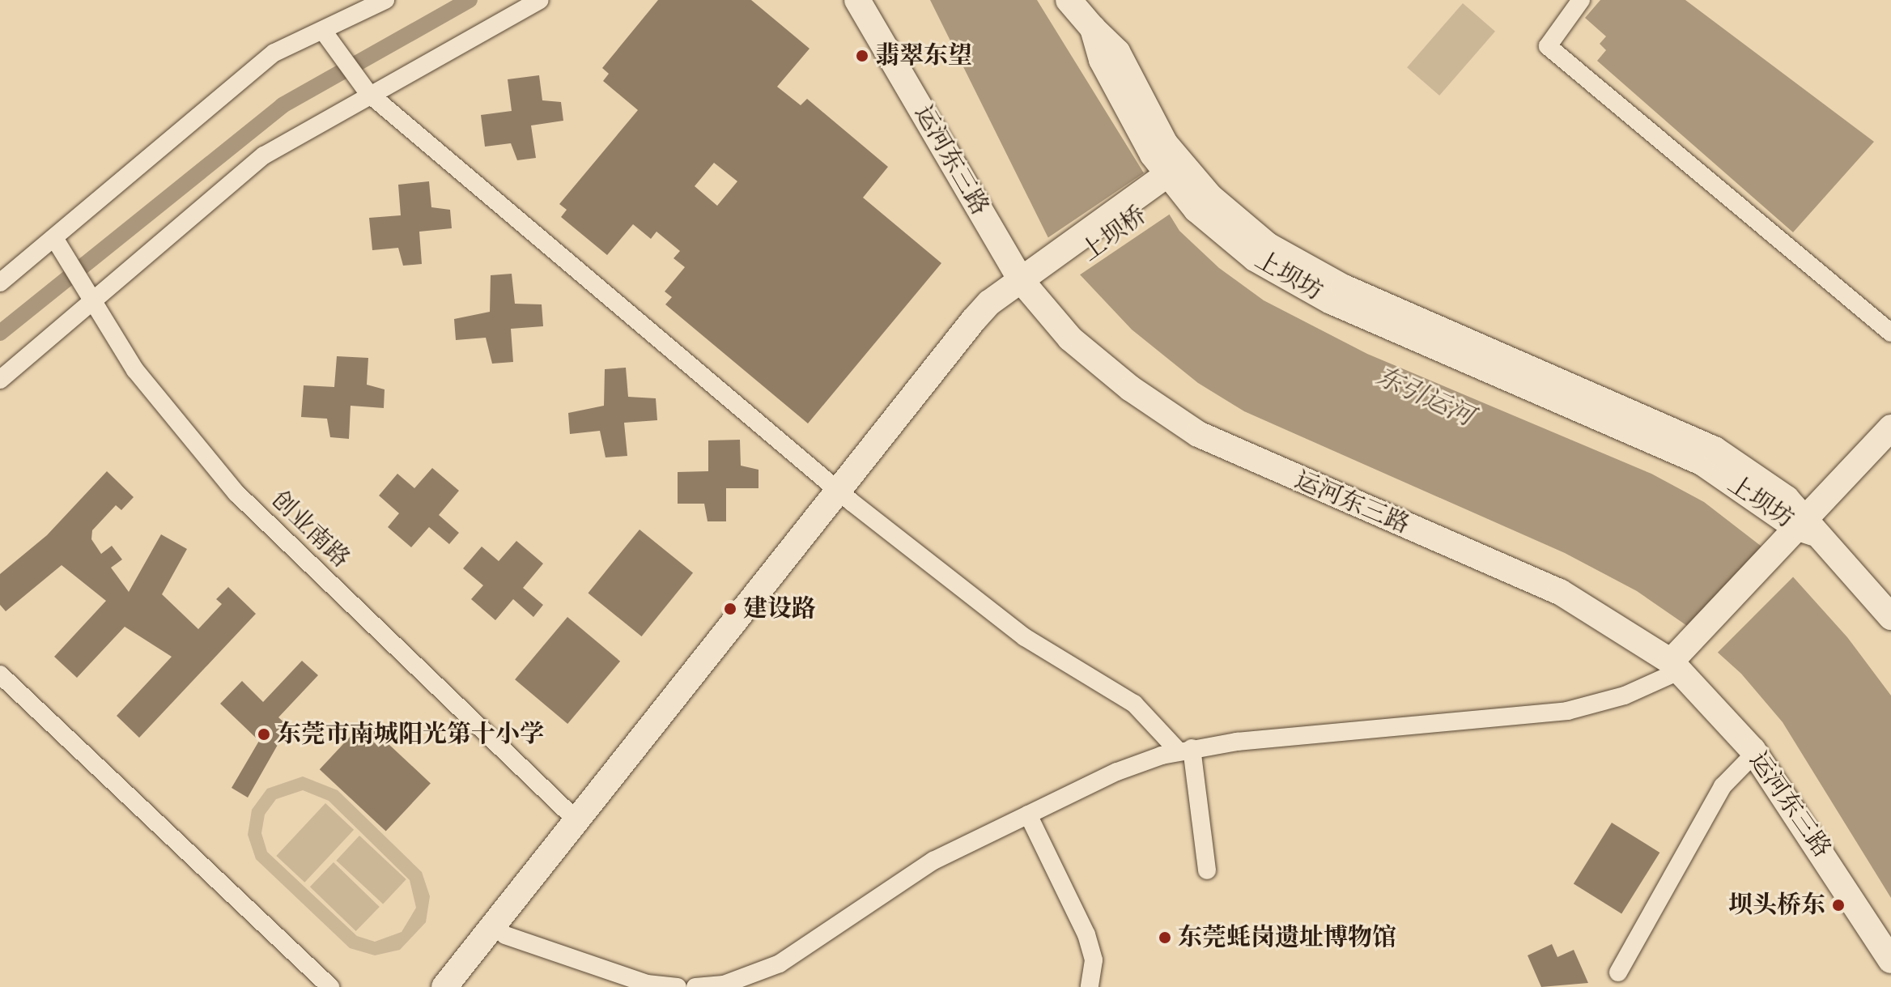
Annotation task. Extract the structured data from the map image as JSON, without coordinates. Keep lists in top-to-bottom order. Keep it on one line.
{"streets":{"street":["运河东三路","上坝桥","上坝坊","创业南路"]},"crossings":[["运河东三路","上坝桥"],["上坝桥","上坝坊"]],"water":["东引运河"],"places":["翡翠东望","建设路","东莞市南城阳光第十小学","坝头桥东","东莞蚝岗遗址博物馆"]}
